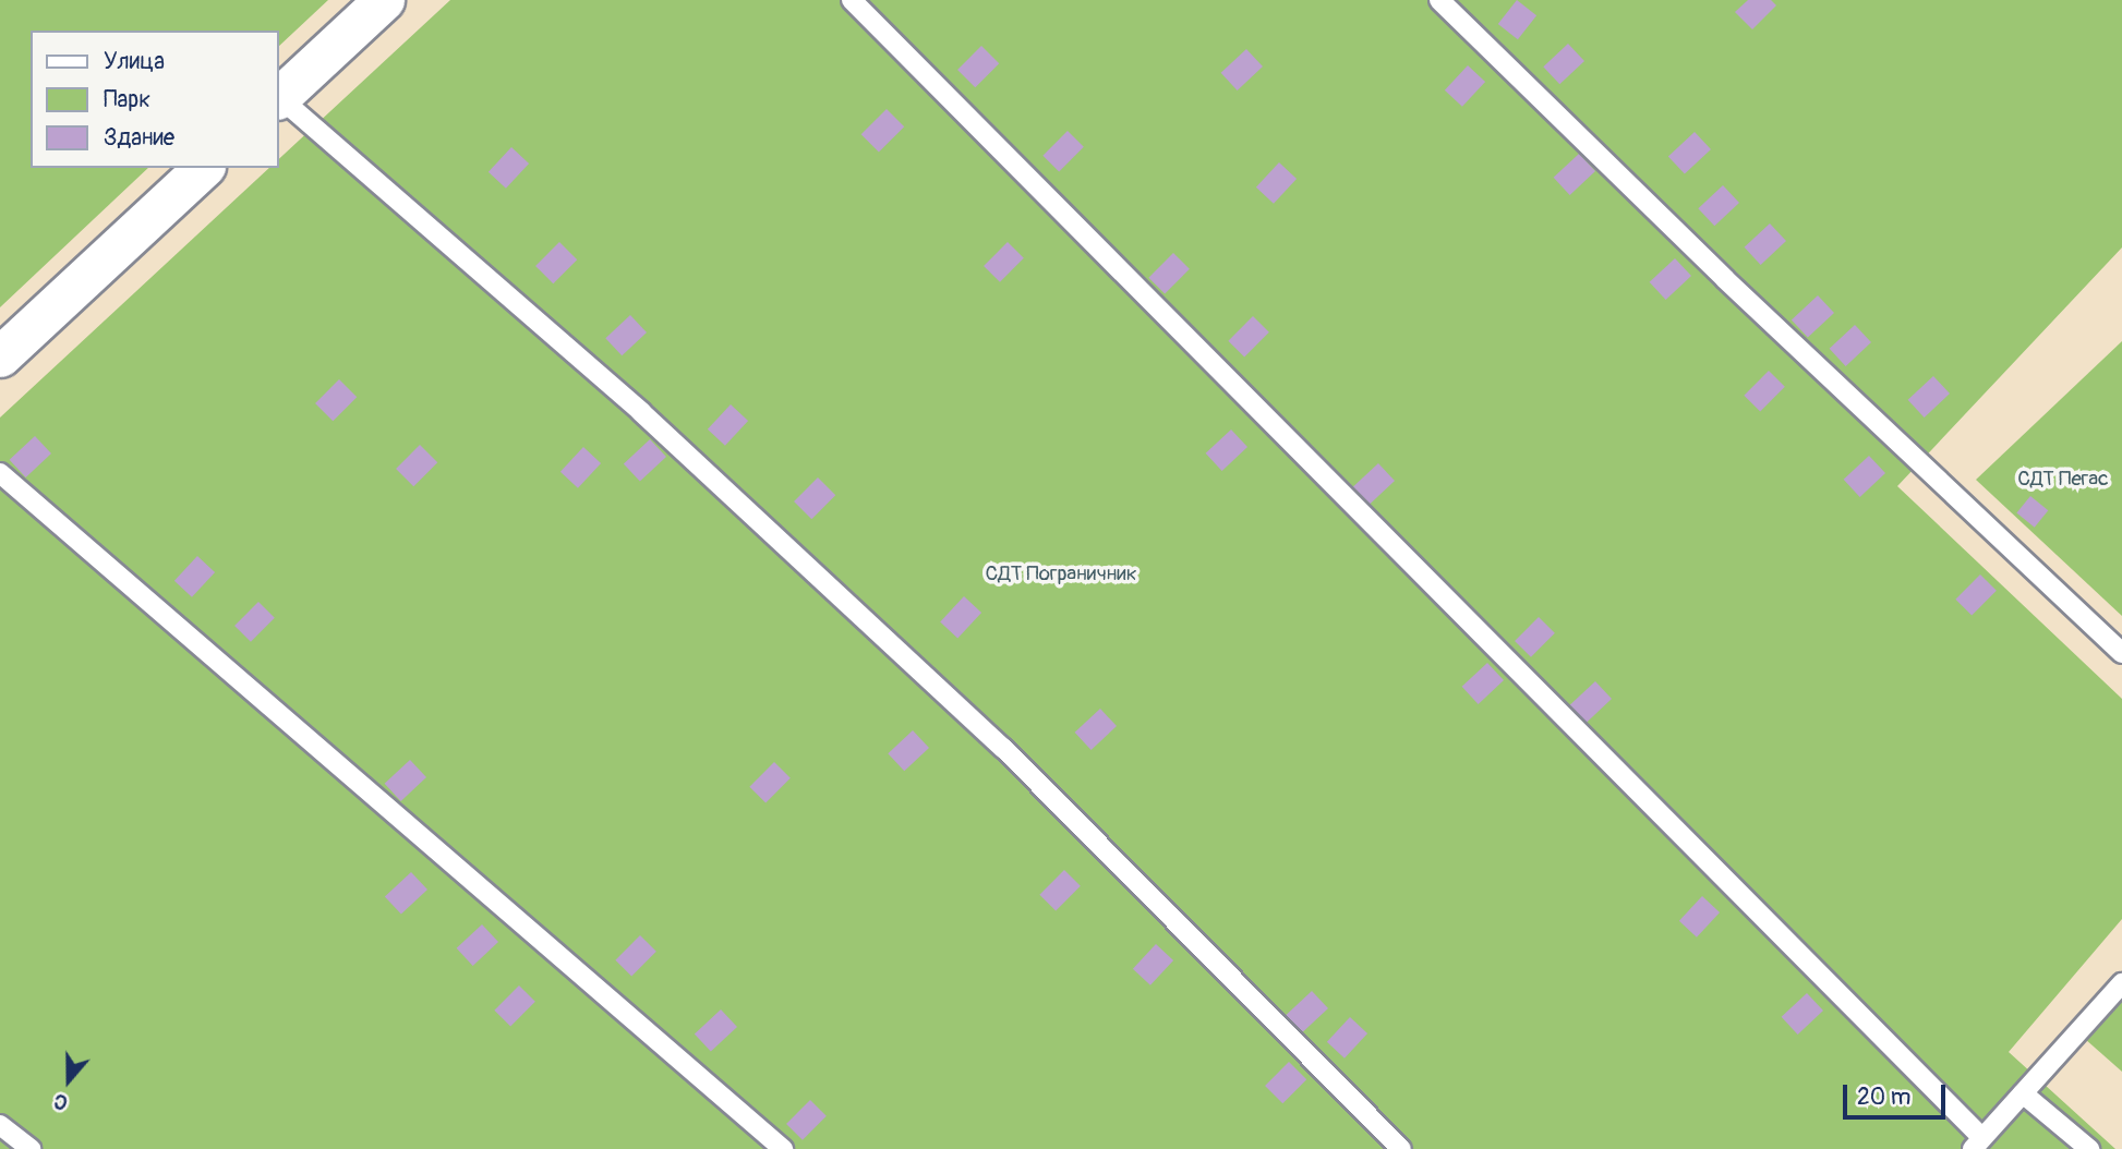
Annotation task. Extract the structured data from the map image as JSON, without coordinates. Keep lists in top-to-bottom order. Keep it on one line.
{"parks":["СДТ Пегас","СДТ Пограничник"],"legend":["Улица","Парк","Здание"],"scale_bar":"20 m","north":"bottom"}
